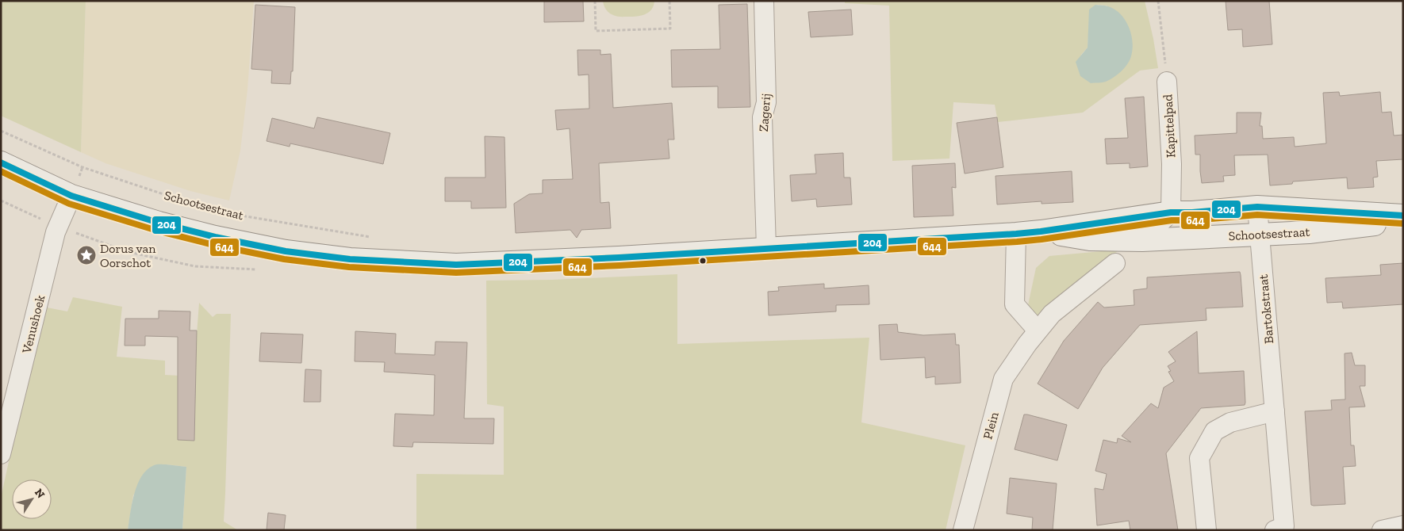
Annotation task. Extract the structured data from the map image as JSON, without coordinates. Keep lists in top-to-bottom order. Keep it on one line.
{"streets":{"main road":["Schootsestraat"],"street":["Zagerij","Kapittelpad","Bartokstraat","Venushoek","Plein"]},"crossings":[["Zagerij","Schootsestraat"],["Kapittelpad","Schootsestraat"],["Schootsestraat","Bartokstraat"],["Schootsestraat","Venushoek"]],"places":{"place":["Dorus van Oorschot"]},"lines":["transit line 204","transit line 644"],"north":"top right"}
